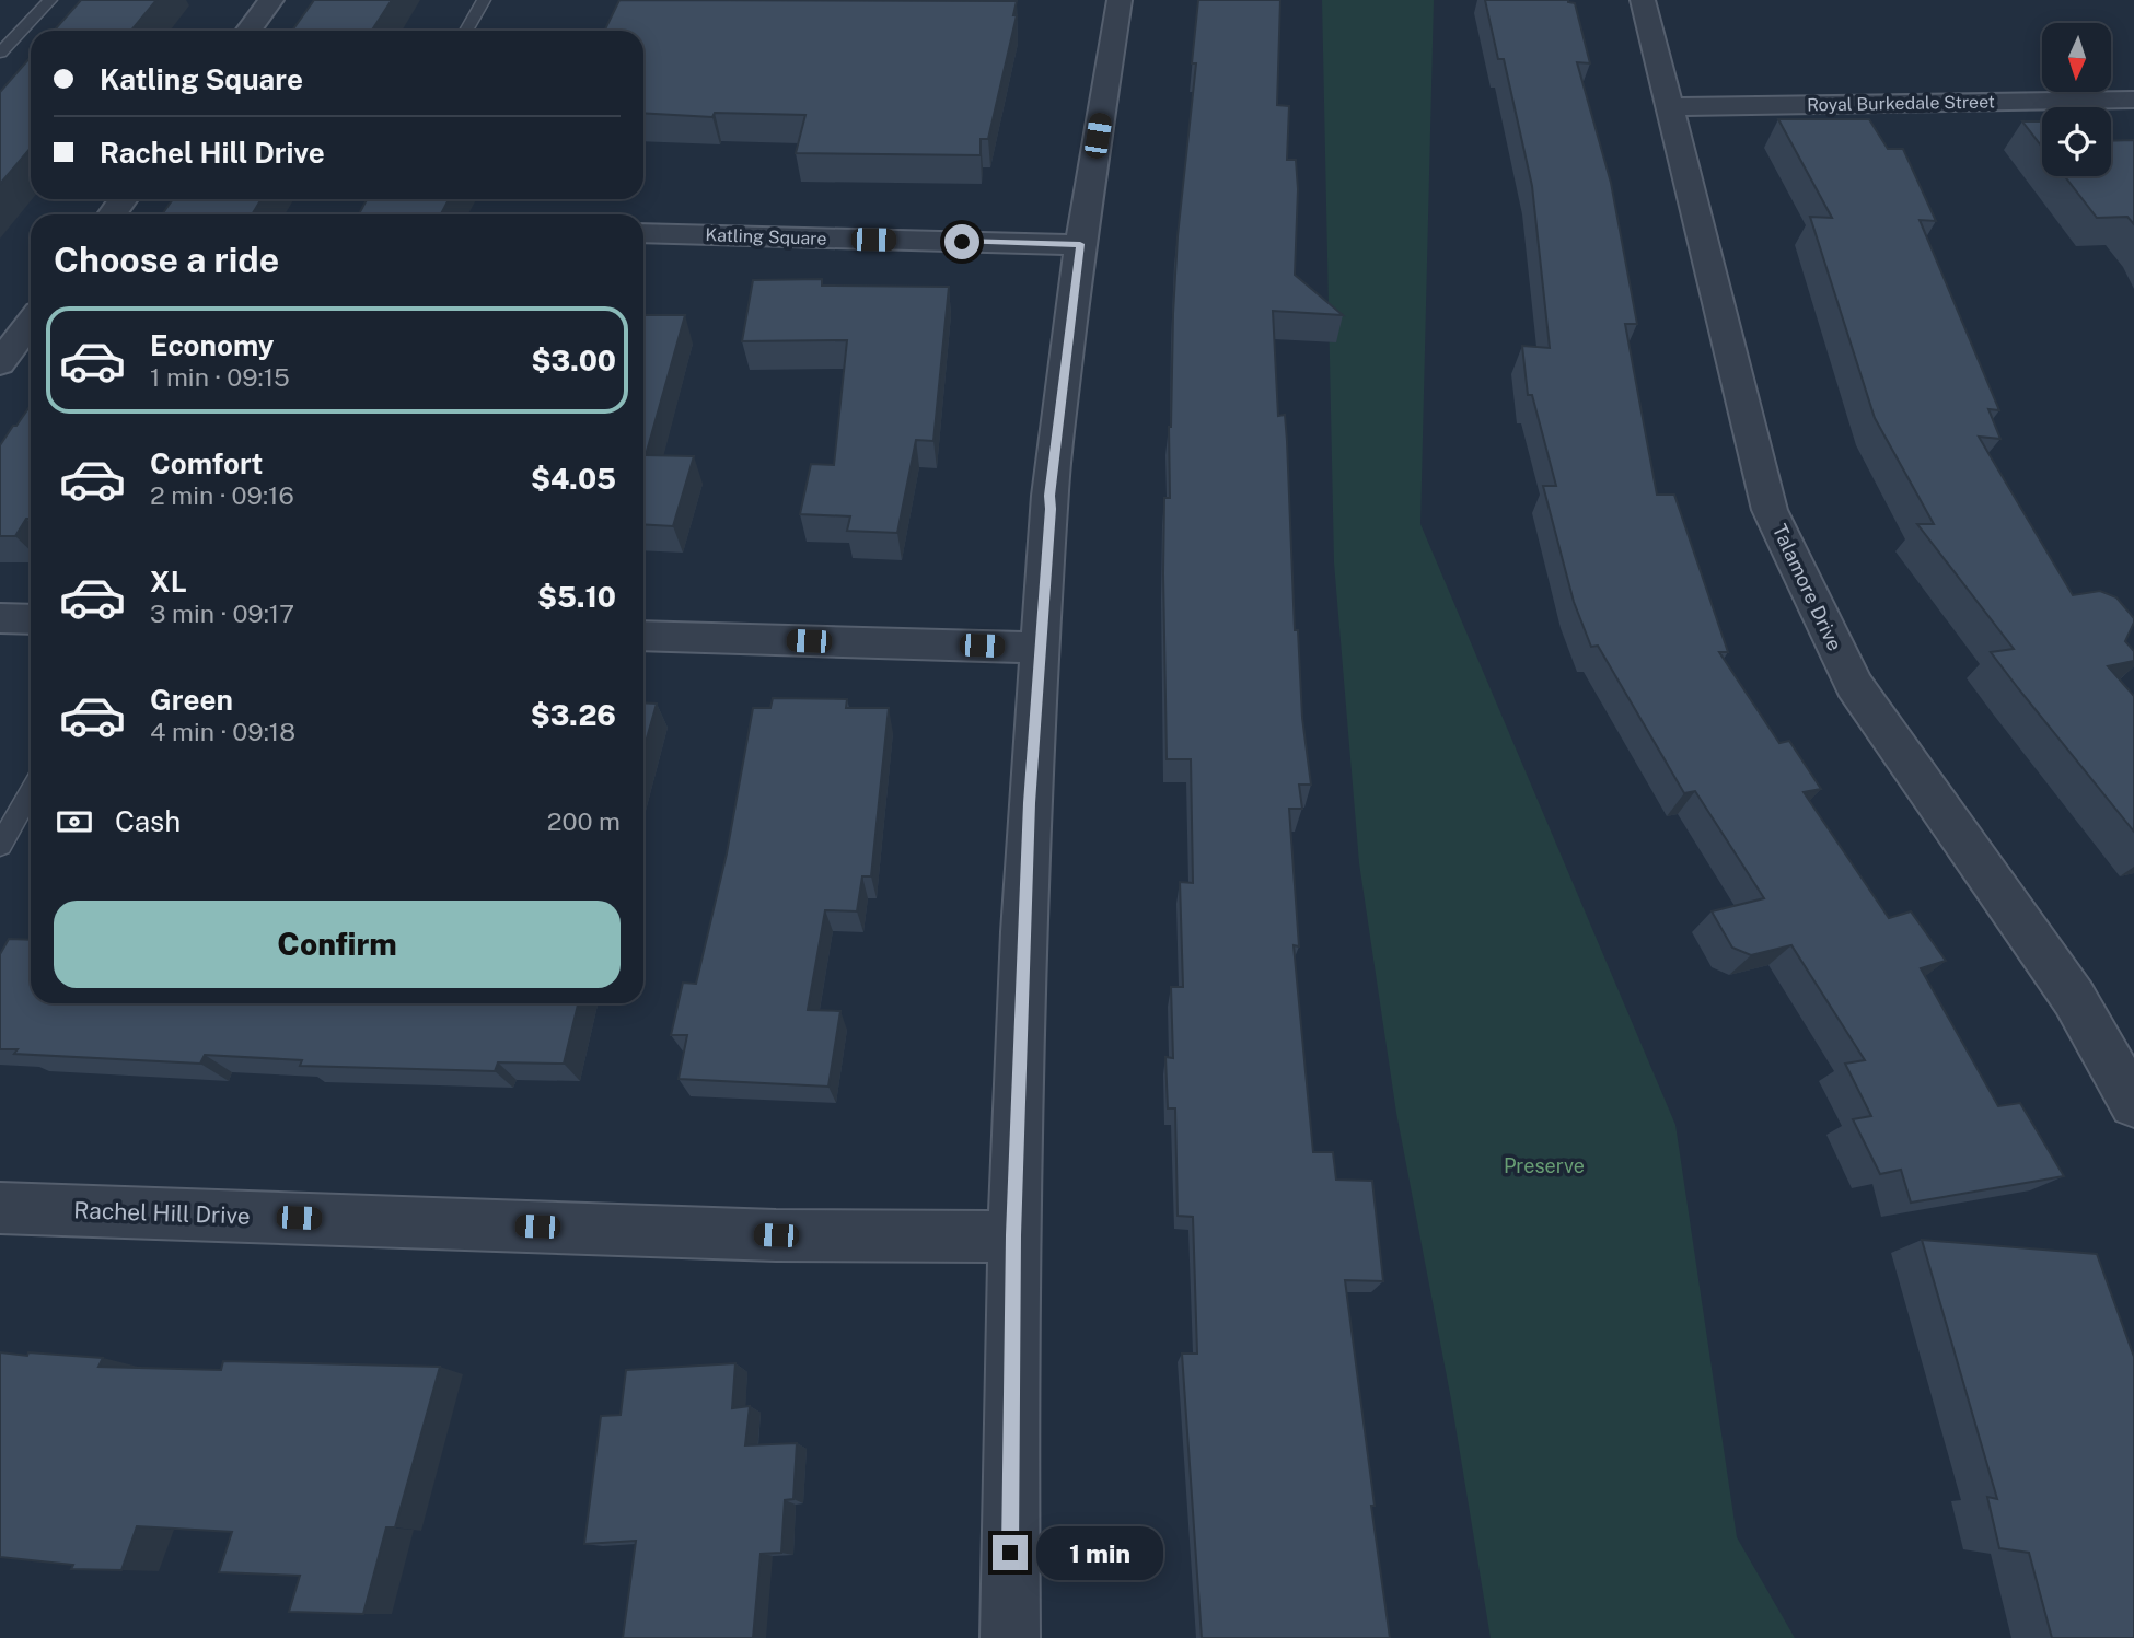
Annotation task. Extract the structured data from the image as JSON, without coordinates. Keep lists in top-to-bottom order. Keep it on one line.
{"streets":{"street":["Royal Burkedale Street","Katling Square","Talamore Drive","Rachel Hill Drive"]},"crossings":[["Royal Burkedale Street","Talamore Drive"]],"parks":["Preserve"],"north":"bottom","page":{"banner":["Katling Square","Rachel Hill Drive"],"heading":"Choose a ride","list":[{"name":"Economy","note":"1 min · 09:15","value":"$3.00"},{"name":"Comfort","note":"2 min · 09:16","value":"$4.05"},{"name":"XL","note":"3 min · 09:17","value":"$5.10"},{"name":"Green","note":"4 min · 09:18","value":"$3.26"}],"pay":["Cash","200 m"],"buttons":"Confirm","bubble":"1 min"}}
